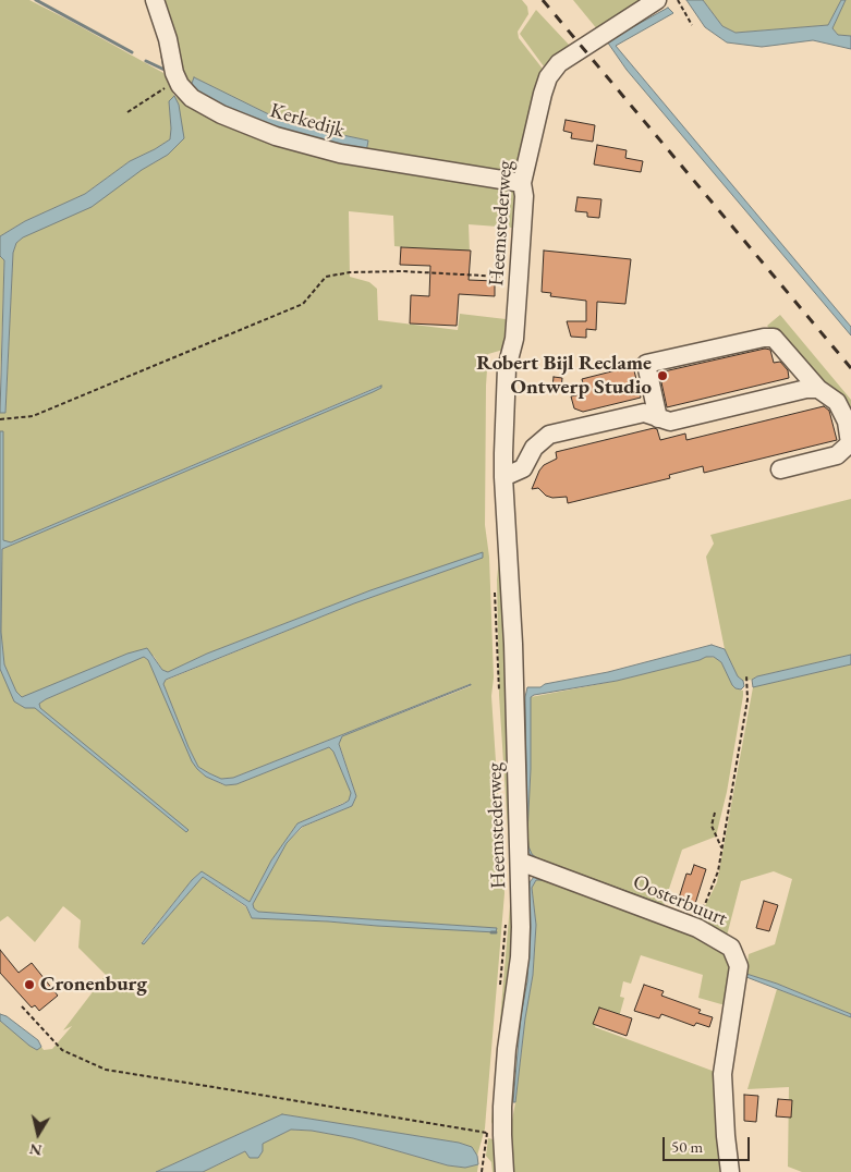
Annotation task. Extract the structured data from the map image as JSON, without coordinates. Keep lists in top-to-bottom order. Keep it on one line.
{"streets":{"street":["Kerkedijk","Heemstederweg","Oosterbuurt"]},"crossings":[["Kerkedijk","Heemstederweg"],["Heemstederweg","Oosterbuurt"]],"places":["Robert Bijl Reclame Ontwerp Studio","Cronenburg"],"scale_bar":"50 m","north":"bottom"}
